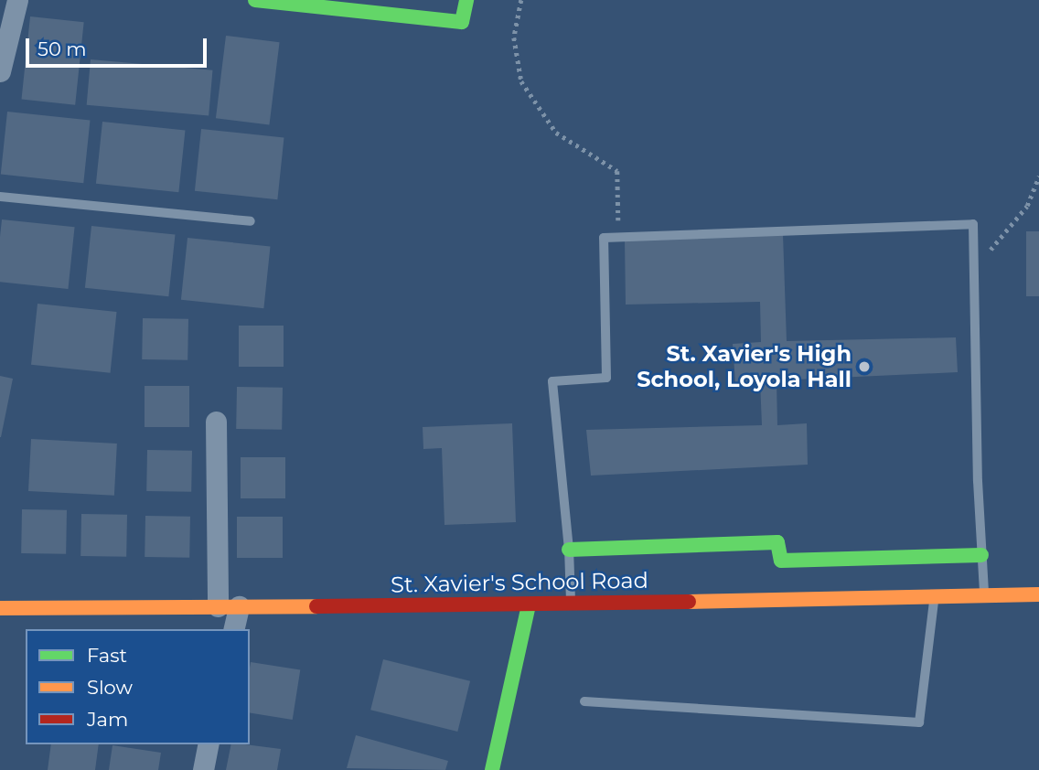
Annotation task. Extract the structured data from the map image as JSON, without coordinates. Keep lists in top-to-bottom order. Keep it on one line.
{"streets":{"street":["St. Xavier's School Road"]},"places":["St. Xavier's High School, Loyola Hall"],"legend":["Fast","Slow","Jam"],"scale_bar":"50 m"}
